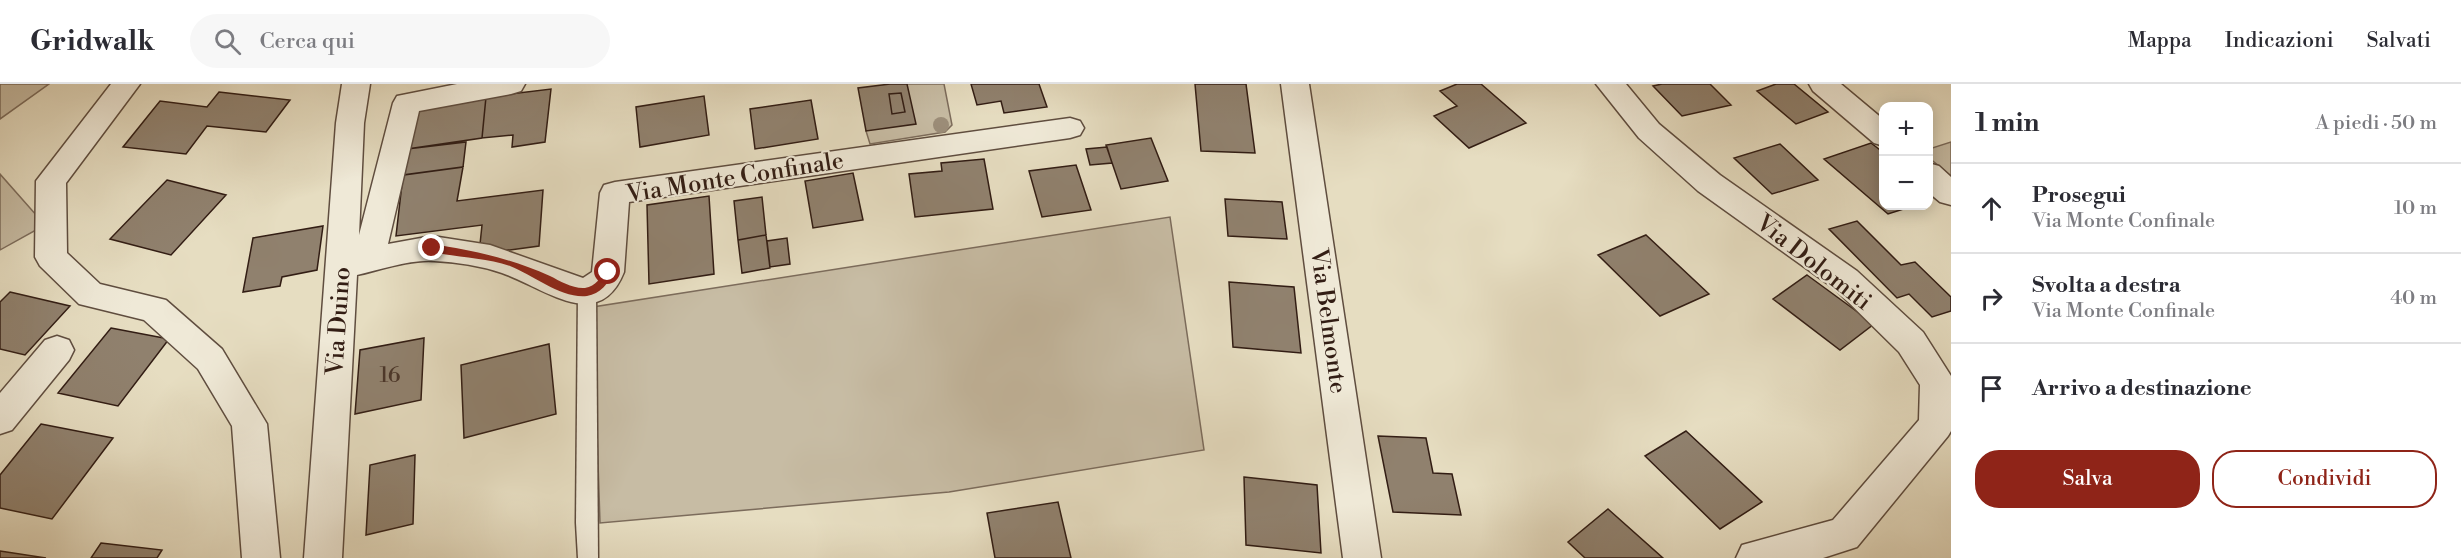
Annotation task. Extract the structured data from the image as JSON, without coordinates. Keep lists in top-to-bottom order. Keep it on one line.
{"streets":{"street":["Via Monte Confinale","Via Dolomiti","Via Duino","Via Belmonte"]},"house_numbers":["16"],"page":{"header":"Gridwalk","search":"Cerca qui","nav":["Mappa","Indicazioni","Salvati"],"heading":["1 min","A piedi · 50 m"],"map_buttons":["+","−"],"list":[["Prosegui","Via Monte Confinale","10 m"],["Svolta a destra","Via Monte Confinale","40 m"],"Arrivo a destinazione"],"buttons":["Salva","Condividi"]}}
